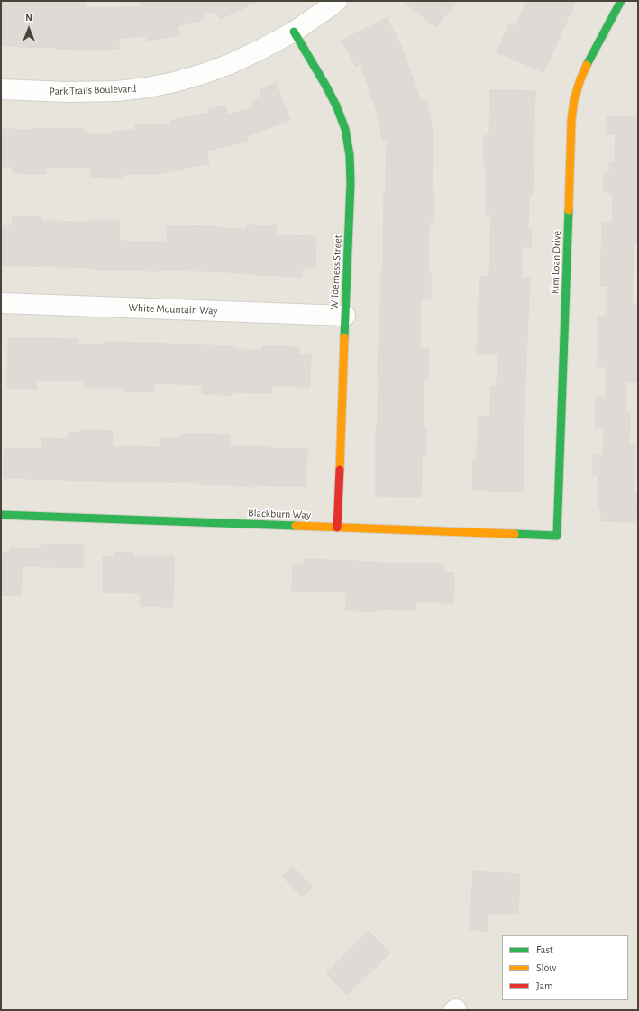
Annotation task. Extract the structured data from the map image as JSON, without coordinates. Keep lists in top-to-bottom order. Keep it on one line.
{"streets":{"street":["Park Trails Boulevard","Kim Loan Drive","Wilderness Street","White Mountain Way","Blackburn Way"]},"crossings":[["Park Trails Boulevard","Wilderness Street"],["Kim Loan Drive","Blackburn Way"],["Wilderness Street","White Mountain Way"],["Wilderness Street","Blackburn Way"]],"legend":["Fast","Slow","Jam"],"north":"top"}
